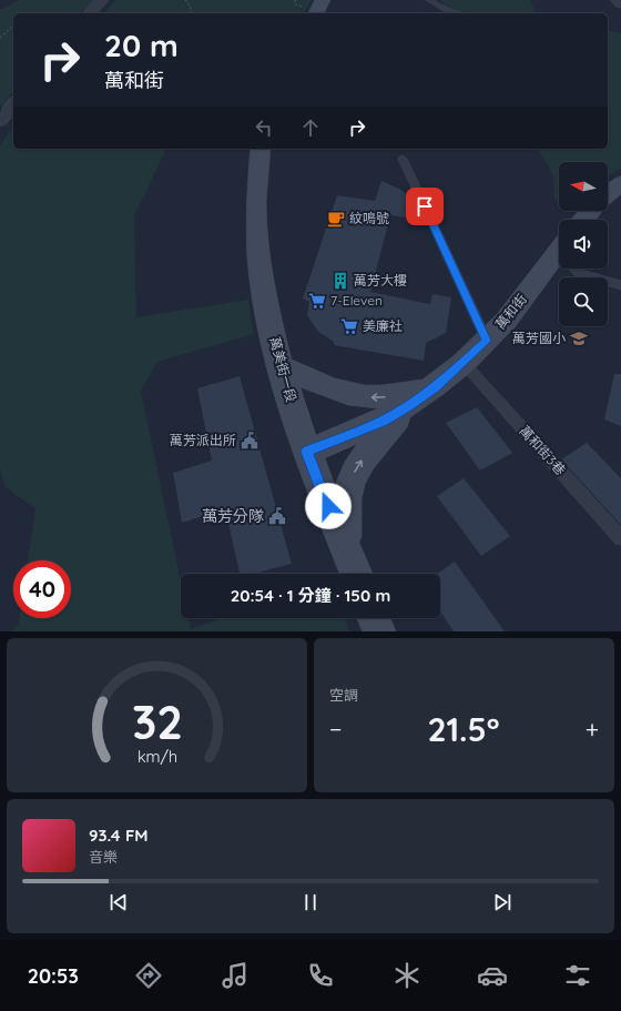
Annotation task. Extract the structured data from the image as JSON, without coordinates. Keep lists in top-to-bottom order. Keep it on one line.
{"streets":{"street":["萬和街","萬美街一段"],"lane":["萬和街3巷"]},"crossings":[["萬和街","萬美街一段"],["萬和街","萬和街3巷"]],"places":{"cafe":["紋鳴號"],"building":["萬芳大樓"],"supermarket":["7-Eleven","美廉社"],"school or university":["萬芳國小"],"public building":["萬芳派出所","萬芳分隊"]},"north":"left","page":{"turn":["20 m","萬和街"],"limit":"40","trip":"20:54 · 1 分鐘 · 150 m","tile":"空調","heat":["−","21.5°","+"],"song":["93.4 FM","音樂"],"tabs":"20:53","gauge":["32","km/h"]}}
